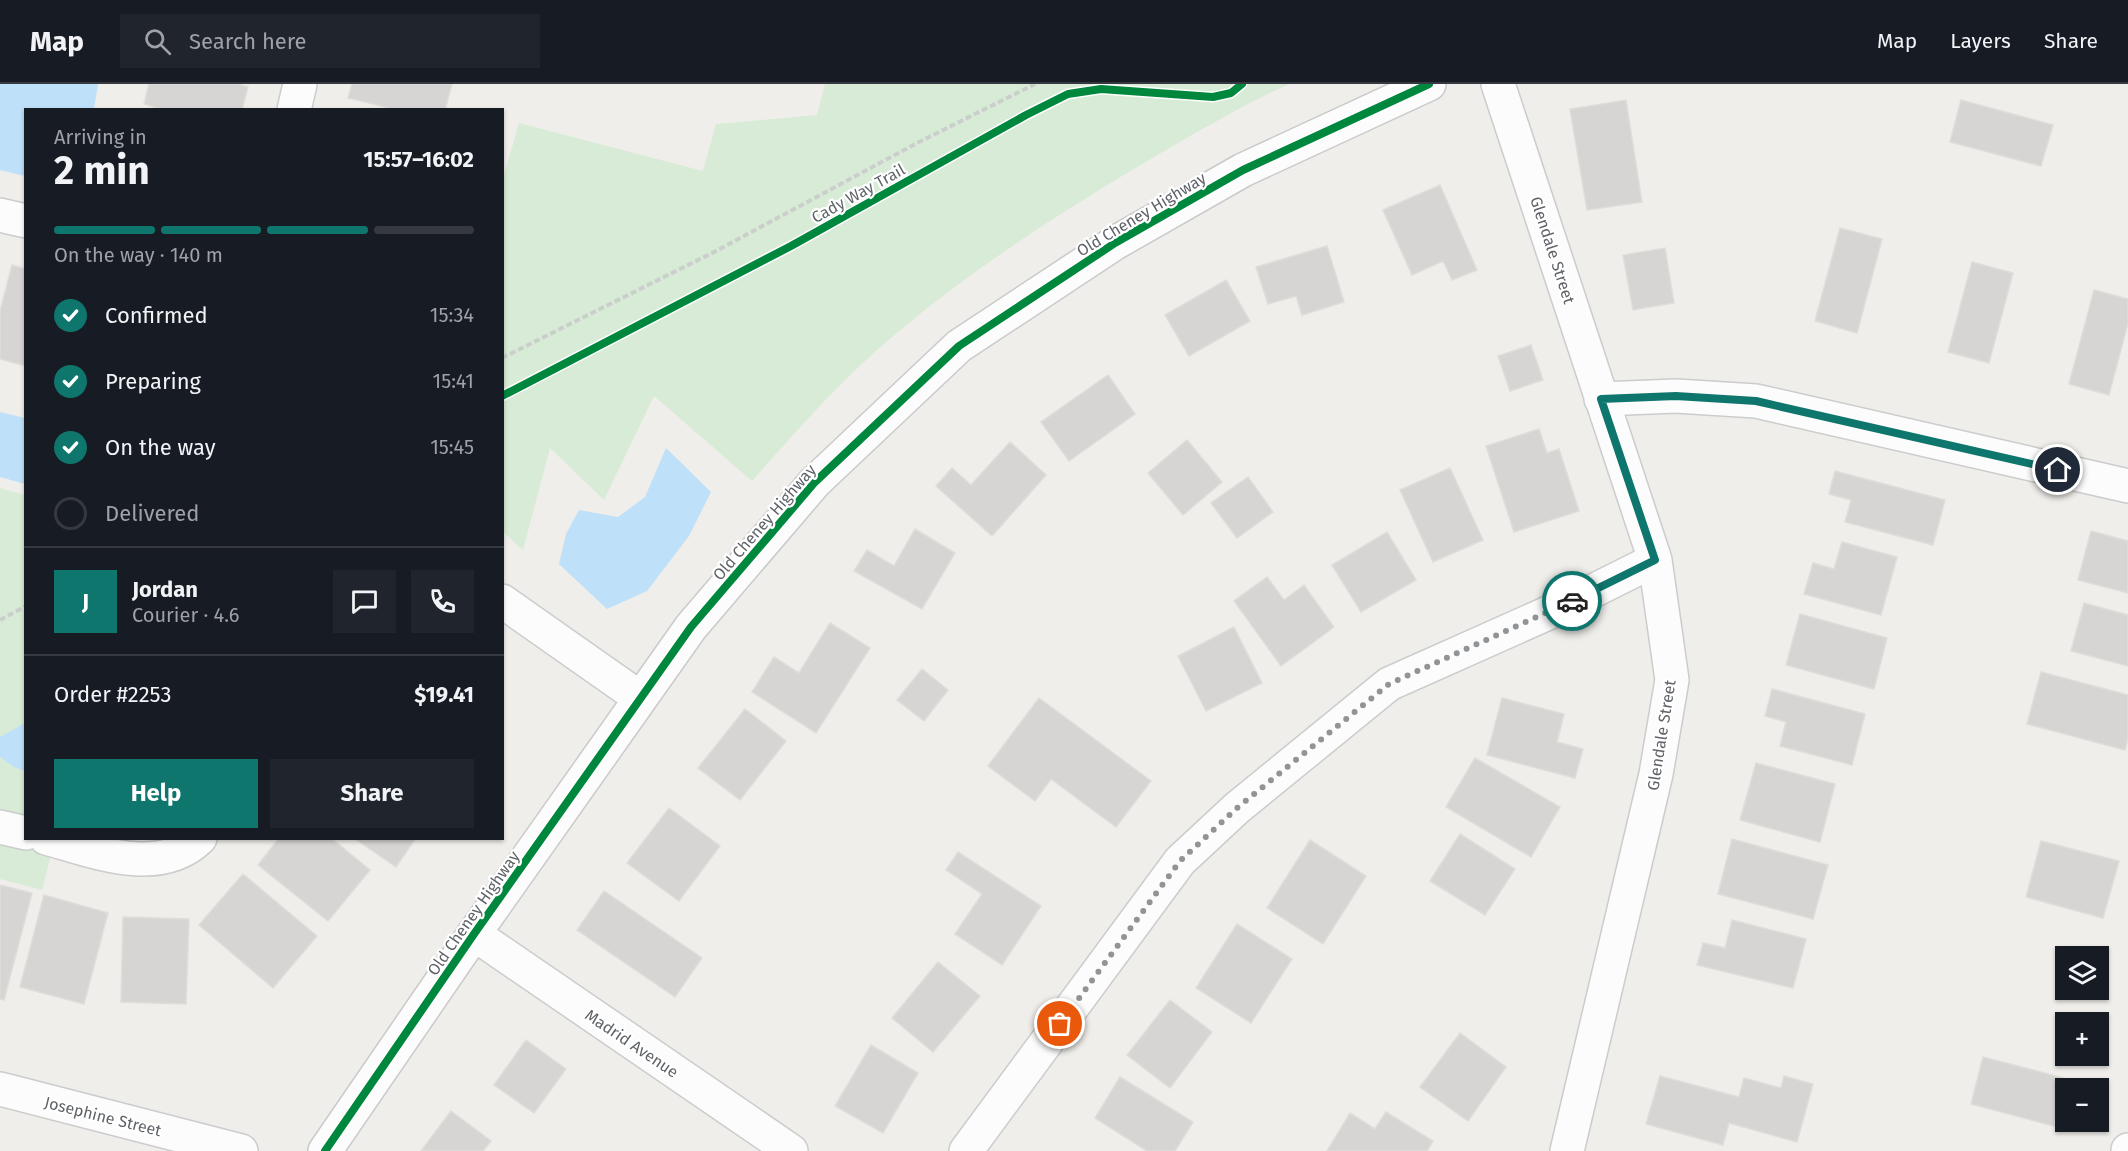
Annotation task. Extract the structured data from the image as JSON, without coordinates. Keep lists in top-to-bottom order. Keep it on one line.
{"streets":{"street":["Old Cheney Highway","Glendale Street","Madrid Avenue","Josephine Street"],"cycle path":["Cady Way Trail"]},"crossings":[["Old Cheney Highway","Madrid Avenue"]],"page":{"header":"Map","search":"Search here","nav":["Map","Layers","Share"],"heading":["2 min","Arriving in","15:57–16:02"],"panel":["Jordan","Courier · 4.6","Order #2253","$19.41"],"bar":"On the way · 140 m","list":[["Confirmed","15:34"],["Preparing","15:41"],["On the way","15:45"],"Delivered"],"round":"J","buttons":["Help","Share"],"map_buttons":["+","−"]}}
